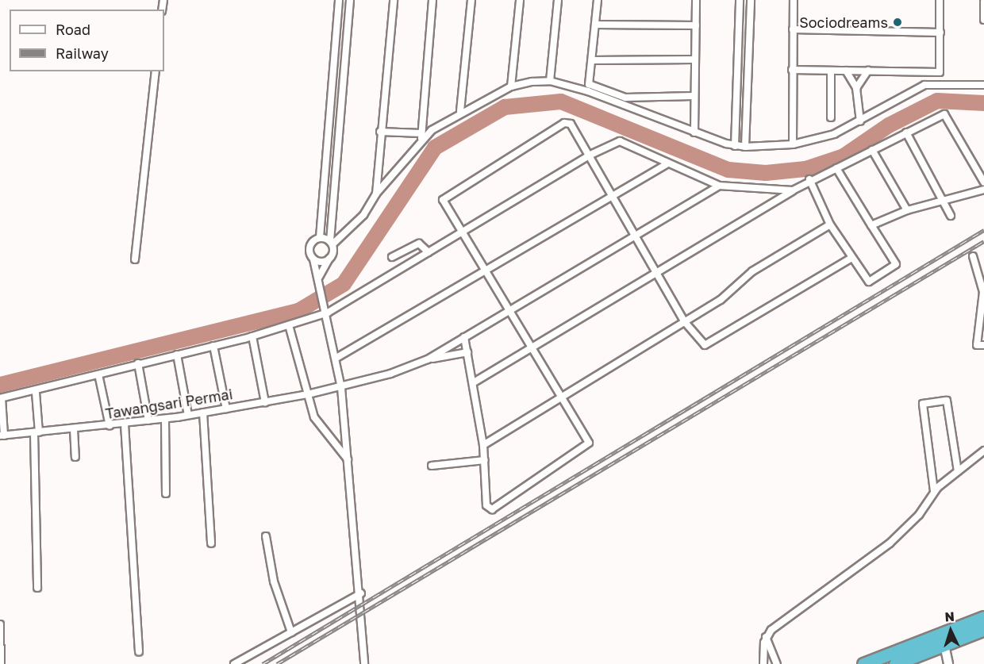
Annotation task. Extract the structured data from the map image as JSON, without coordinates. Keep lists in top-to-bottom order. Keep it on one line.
{"streets":{"street":["Tawangsari Permai"]},"places":["Sociodreams"],"legend":["Road","Railway"],"north":"top"}
